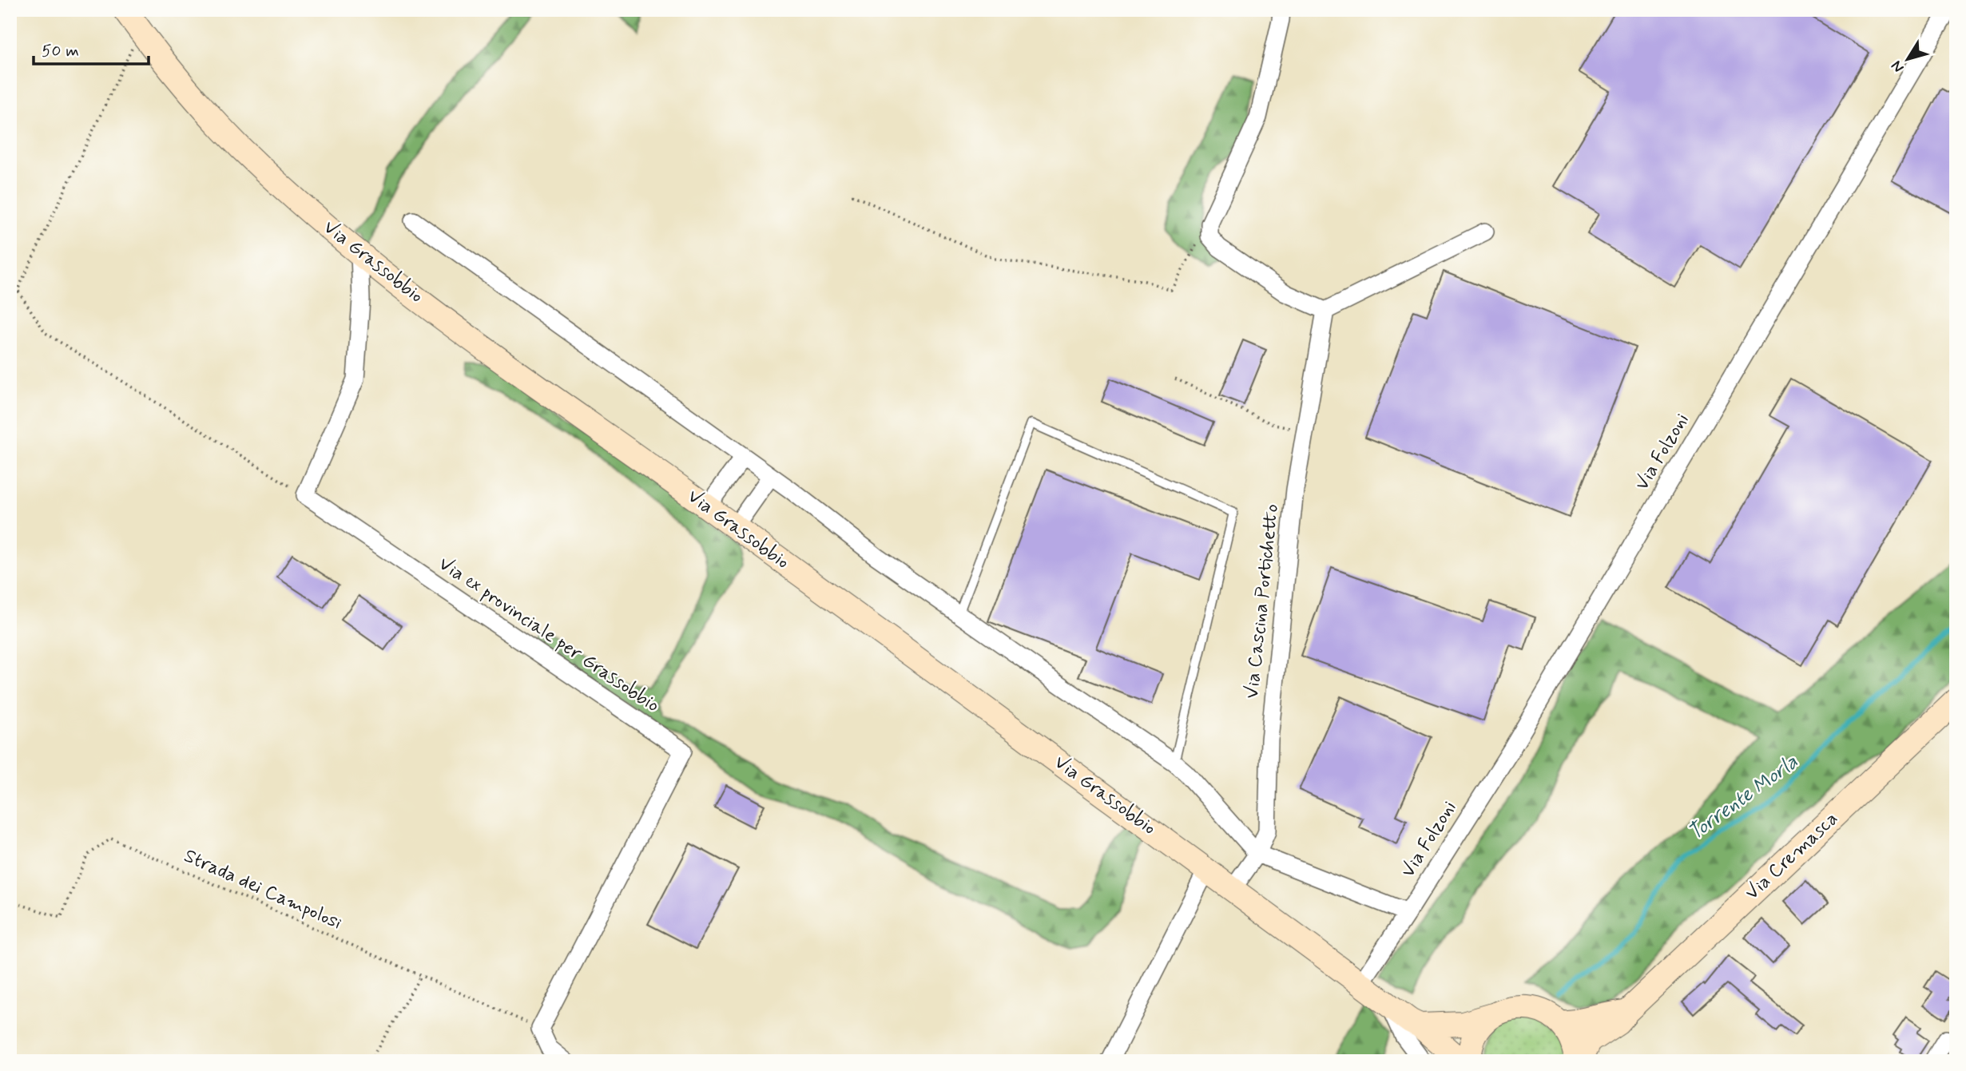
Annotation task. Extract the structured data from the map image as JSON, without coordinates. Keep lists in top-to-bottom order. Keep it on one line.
{"streets":{"street":["Via Grassobbio","Via Folzoni","Via Cascina Portichetto","Via ex provinciale per Grassobbio","Via Cremasca"],"path":["Strada dei Campolosi"]},"crossings":[["Via Grassobbio","Via Folzoni"],["Via Grassobbio","Via Cascina Portichetto"],["Via ex provinciale per Grassobbio","Strada dei Campolosi"]],"water":["Torrente Morla"],"scale_bar":"50 m","north":"bottom left"}
